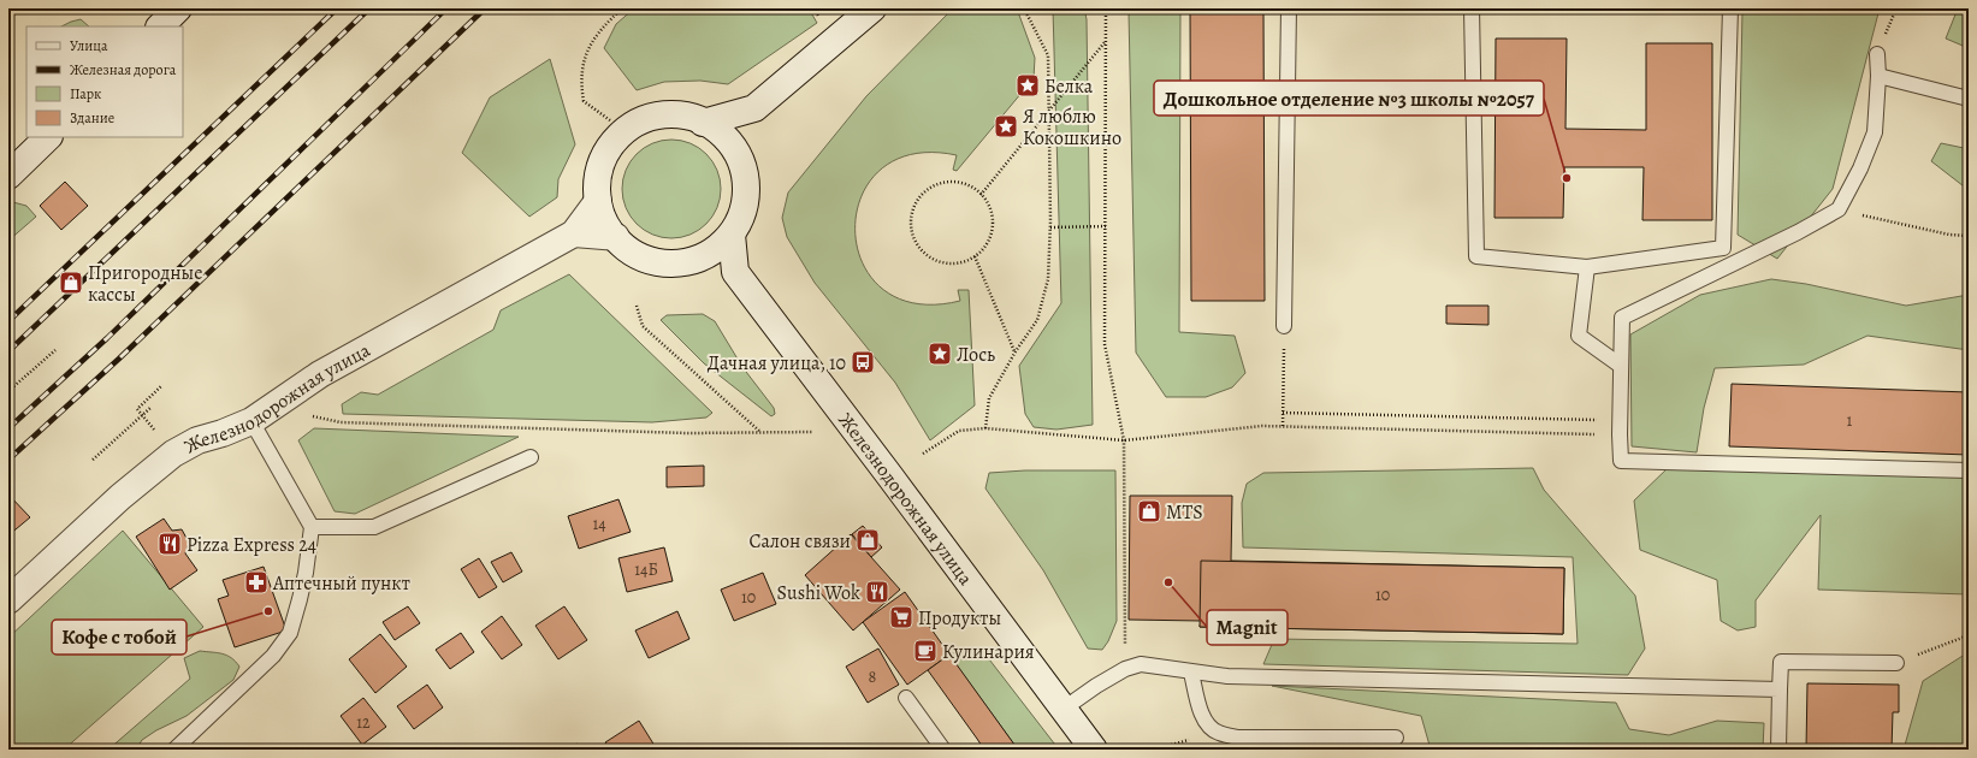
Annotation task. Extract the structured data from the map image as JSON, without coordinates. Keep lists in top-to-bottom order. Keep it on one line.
{"streets":{"street":["Железнодорожная улица"]},"places":{"place":["Белка","Я люблю Кокошкино","Лось"],"other":["Дошкольное отделение №3 школы №2057","Magnit","Кофе с тобой"],"shop":["Пригородные кассы","MTS","Салон связи"],"bus stop":["Дачная улица, 10"],"restaurant":["Pizza Express 24","Sushi Wok"],"pharmacy":["Аптечный пункт"],"supermarket":["Продукты"],"cafe":["Кулинария"]},"house_numbers":["1","14","14Б","10","10","8","12"],"legend":["Улица","Железная дорога","Парк","Здание"]}
